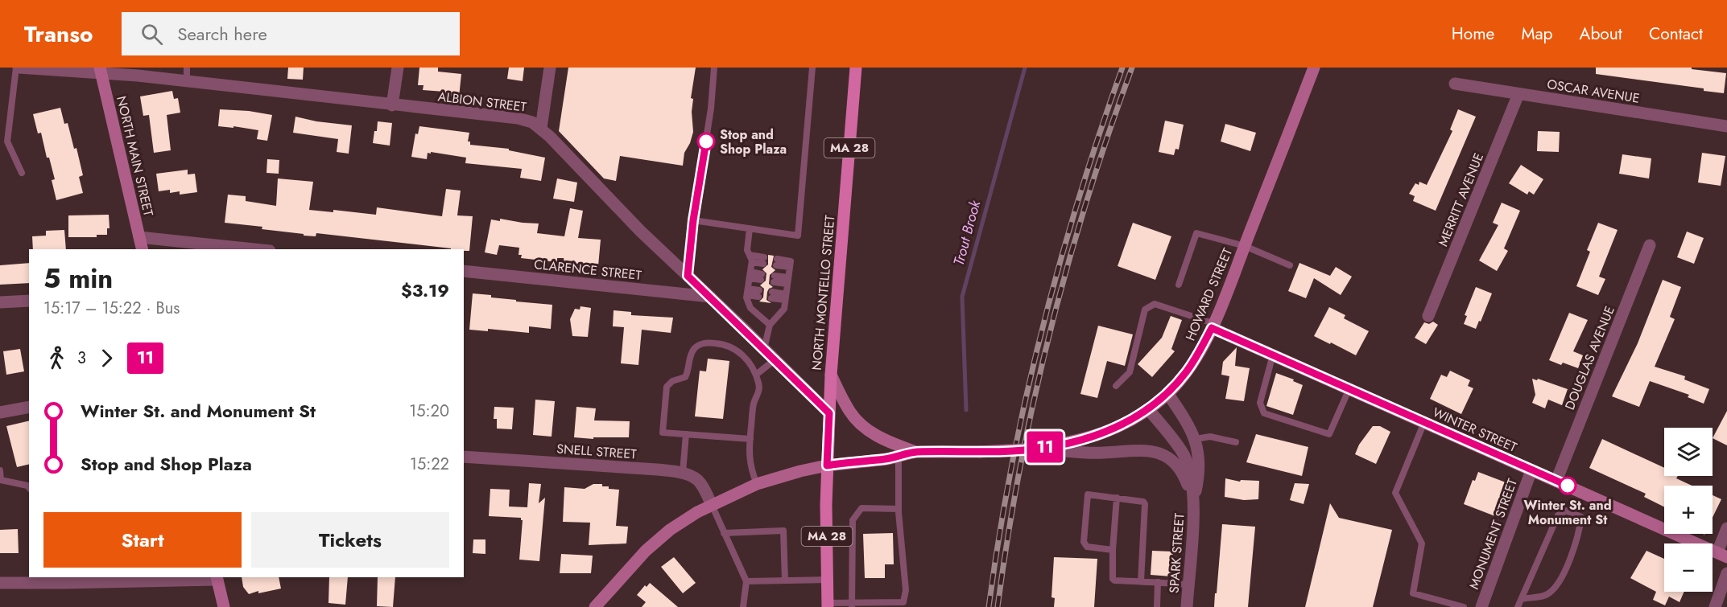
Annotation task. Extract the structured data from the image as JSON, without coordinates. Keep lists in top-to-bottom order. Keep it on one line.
{"streets":{"main road":["MA 28","NORTH MAIN STREET","NORTH MONTELLO STREET","HOWARD STREET","WINTER STREET"],"street":["OSCAR AVENUE","ALBION STREET","MERRITT AVENUE","CLARENCE STREET","DOUGLAS AVENUE","SNELL STREET","MONUMENT STREET","SPARK STREET"]},"crossings":[["OSCAR AVENUE","MERRITT AVENUE"],["ALBION STREET","NORTH MAIN STREET"],["ALBION STREET","CLARENCE STREET"],["ALBION STREET","NORTH MONTELLO STREET"],["NORTH MONTELLO STREET","HOWARD STREET"],["HOWARD STREET","WINTER STREET"],["HOWARD STREET","SNELL STREET"],["HOWARD STREET","SPARK STREET"],["DOUGLAS AVENUE","WINTER STREET"],["WINTER STREET","MONUMENT STREET"]],"water":["Trout Brook"],"places":["Stop and Shop Plaza","Winter St. and Monument St"],"lines":["bus line 11"],"page":{"header":"Transo","search":"Search here","nav":["Home","Map","About","Contact"],"on_map":"11","heading":["5 min","15:17 – 15:22 · Bus","$3.19"],"legs":["3","11"],"list":[{"name":"Winter St. and Monument St","value":"15:20"},{"name":"Stop and Shop Plaza","value":"15:22"}],"map_buttons":["+","−"],"buttons":["Start","Tickets"]}}
